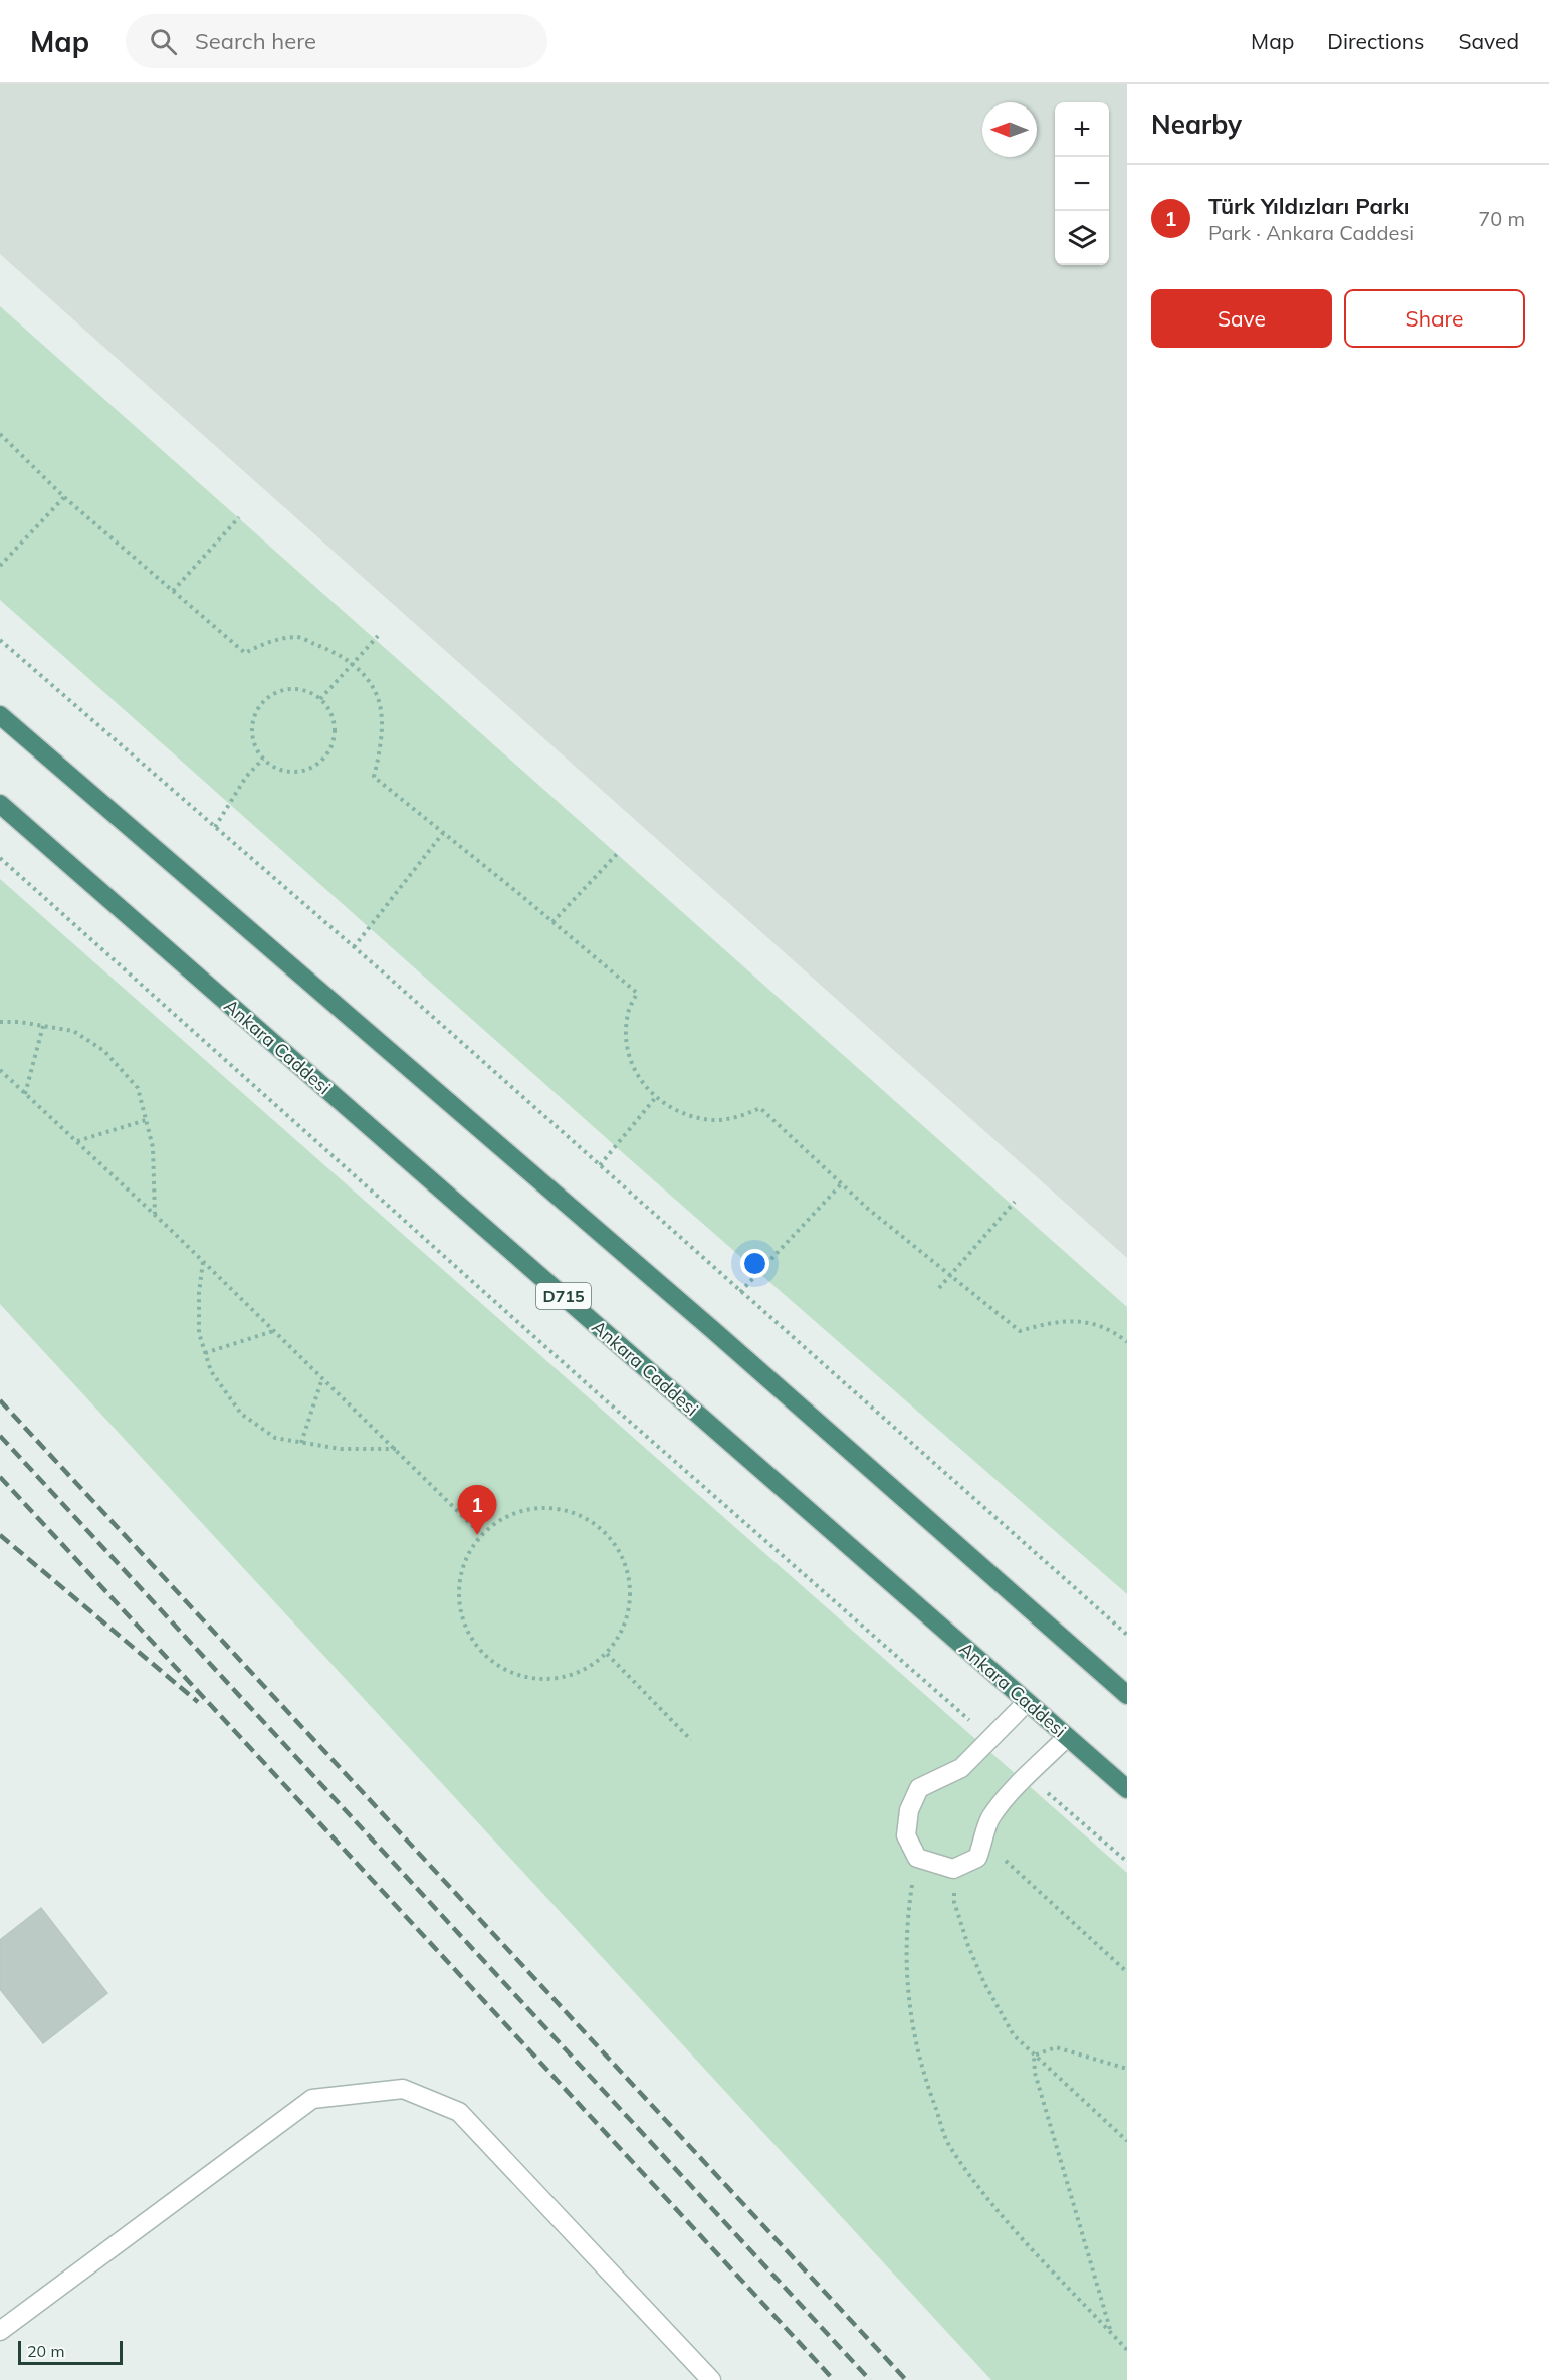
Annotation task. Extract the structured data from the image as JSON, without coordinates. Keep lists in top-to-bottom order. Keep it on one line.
{"streets":{"highway":["Ankara Caddesi","D715"]},"scale_bar":"20 m","north":"left","page":{"header":"Map","search":"Search here","nav":["Map","Directions","Saved"],"heading":"Nearby","map_buttons":["+","−"],"list":[{"mark":"1","name":"Türk Yıldızları Parkı","note":"Park · Ankara Caddesi","value":"70 m"}],"buttons":["Save","Share"],"pins":"1","scale":"20 m"}}
